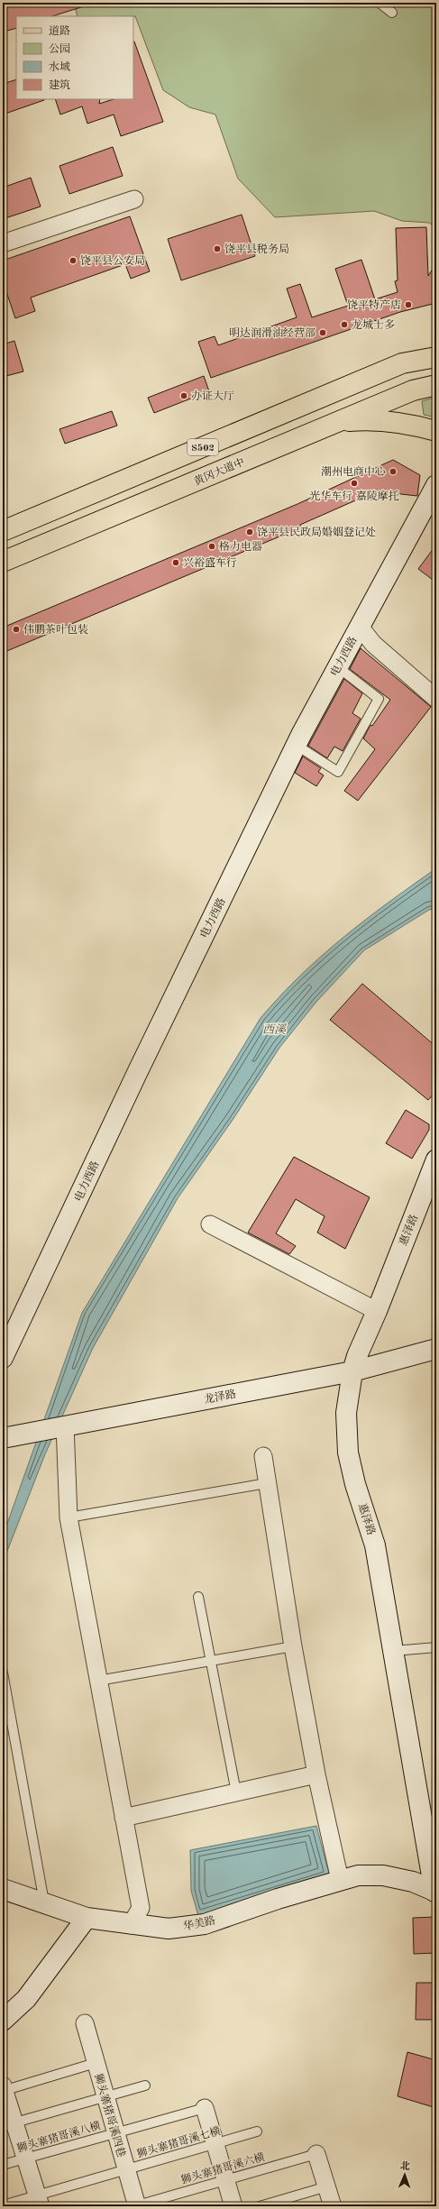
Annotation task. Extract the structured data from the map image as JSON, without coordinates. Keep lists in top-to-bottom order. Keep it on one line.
{"streets":{"main road":["S502","黄冈大道中"],"street":["电力西路","惠泽路","龙泽路","华美路","狮头寨猪哥溪四巷"],"lane":["狮头寨猪哥溪八横","狮头寨猪哥溪七横","狮头寨猪哥溪六横"]},"crossings":[["惠泽路","龙泽路"],["惠泽路","华美路"],["狮头寨猪哥溪四巷","狮头寨猪哥溪八横"],["狮头寨猪哥溪四巷","狮头寨猪哥溪七横"],["狮头寨猪哥溪四巷","狮头寨猪哥溪六横"]],"water":["西溪"],"places":["饶平县税务局","饶平县公安局","饶平特产店","龙城士多","明达润滑油经营部","办证大厅","潮州电商中心","光华车行 嘉陵摩托","饶平县民政局婚姻登记处","格力电器","兴裕盛车行","伟鹏茶叶包装"],"legend":["道路","公园","水域","建筑"],"north":"top"}
